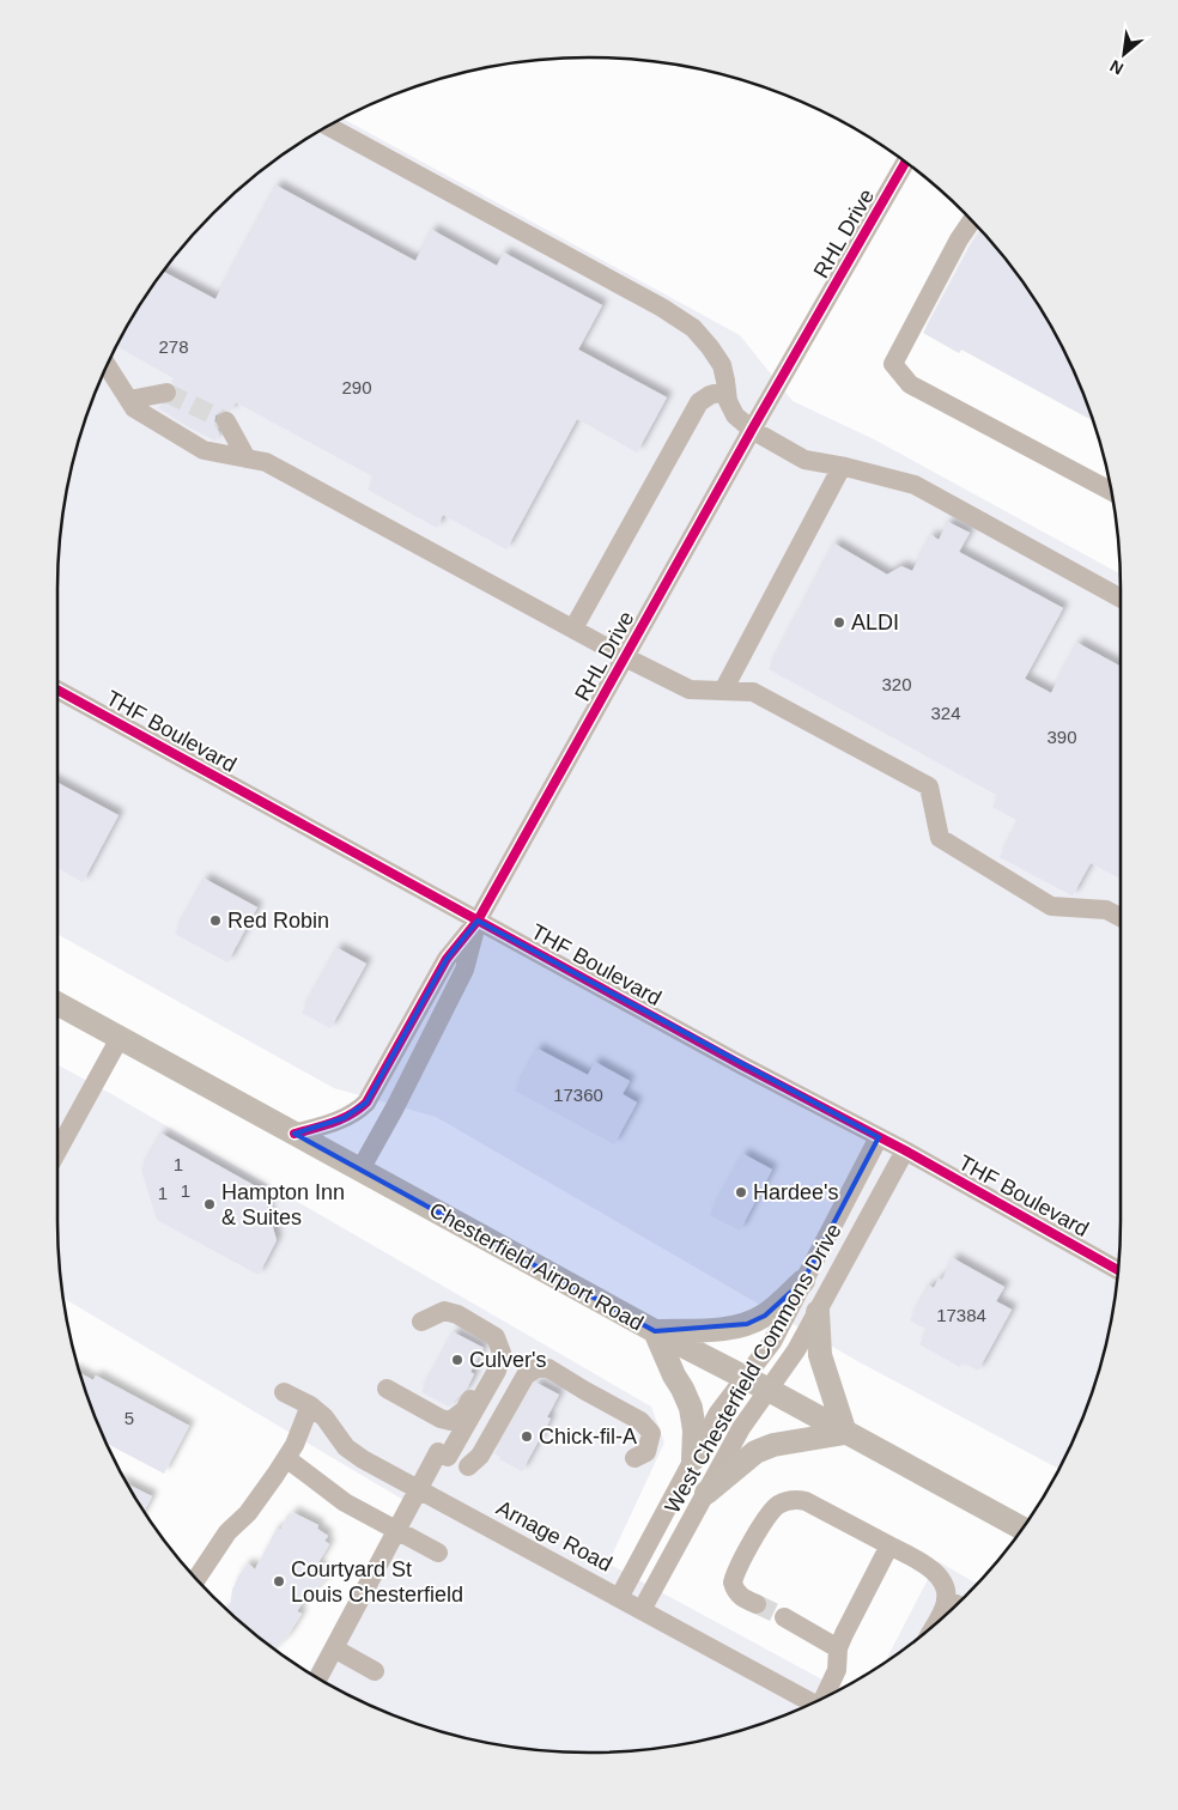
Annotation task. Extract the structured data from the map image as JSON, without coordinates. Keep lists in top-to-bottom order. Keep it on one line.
{"streets":{"main road":["Chesterfield Airport Road"],"street":["RHL Drive","THF Boulevard","West Chesterfield Commons Drive","Arnage Road"]},"crossings":[["RHL Drive","THF Boulevard"],["RHL Drive","Chesterfield Airport Road"],["THF Boulevard","West Chesterfield Commons Drive"],["Chesterfield Airport Road","West Chesterfield Commons Drive"],["West Chesterfield Commons Drive","Arnage Road"]],"places":["ALDI","Red Robin","Hardee's","Hampton Inn & Suites","Culver's","Chick-fil-A","Courtyard St Louis Chesterfield"],"house_numbers":["278","290","320","324","390","17360","1","1","1","17384","5"],"north":"bottom left"}
